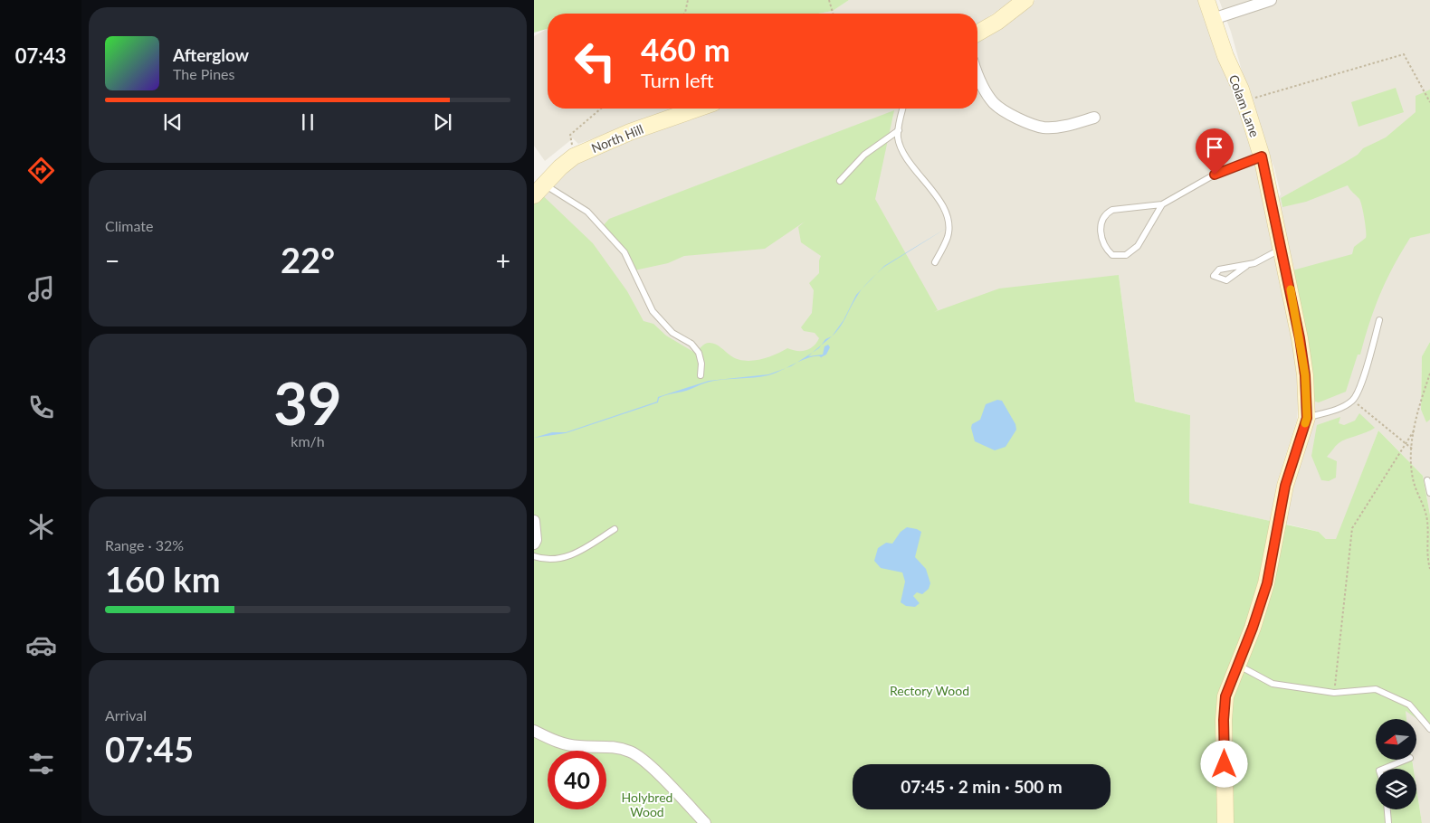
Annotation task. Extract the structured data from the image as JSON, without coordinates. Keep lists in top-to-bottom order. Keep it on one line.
{"streets":{"street":["Colam Lane","North Hill"]},"parks":["Rectory Wood","Holybred Wood"],"north":"left","page":{"tabs":"07:43","turn":["460 m","Turn left"],"song":["Afterglow","The Pines"],"tile":["Climate",["39","km/h"],["Range · 32%","160 km"],["Arrival","07:45"]],"heat":["−","22°","+"],"limit":"40","trip":"07:45 · 2 min · 500 m"}}
